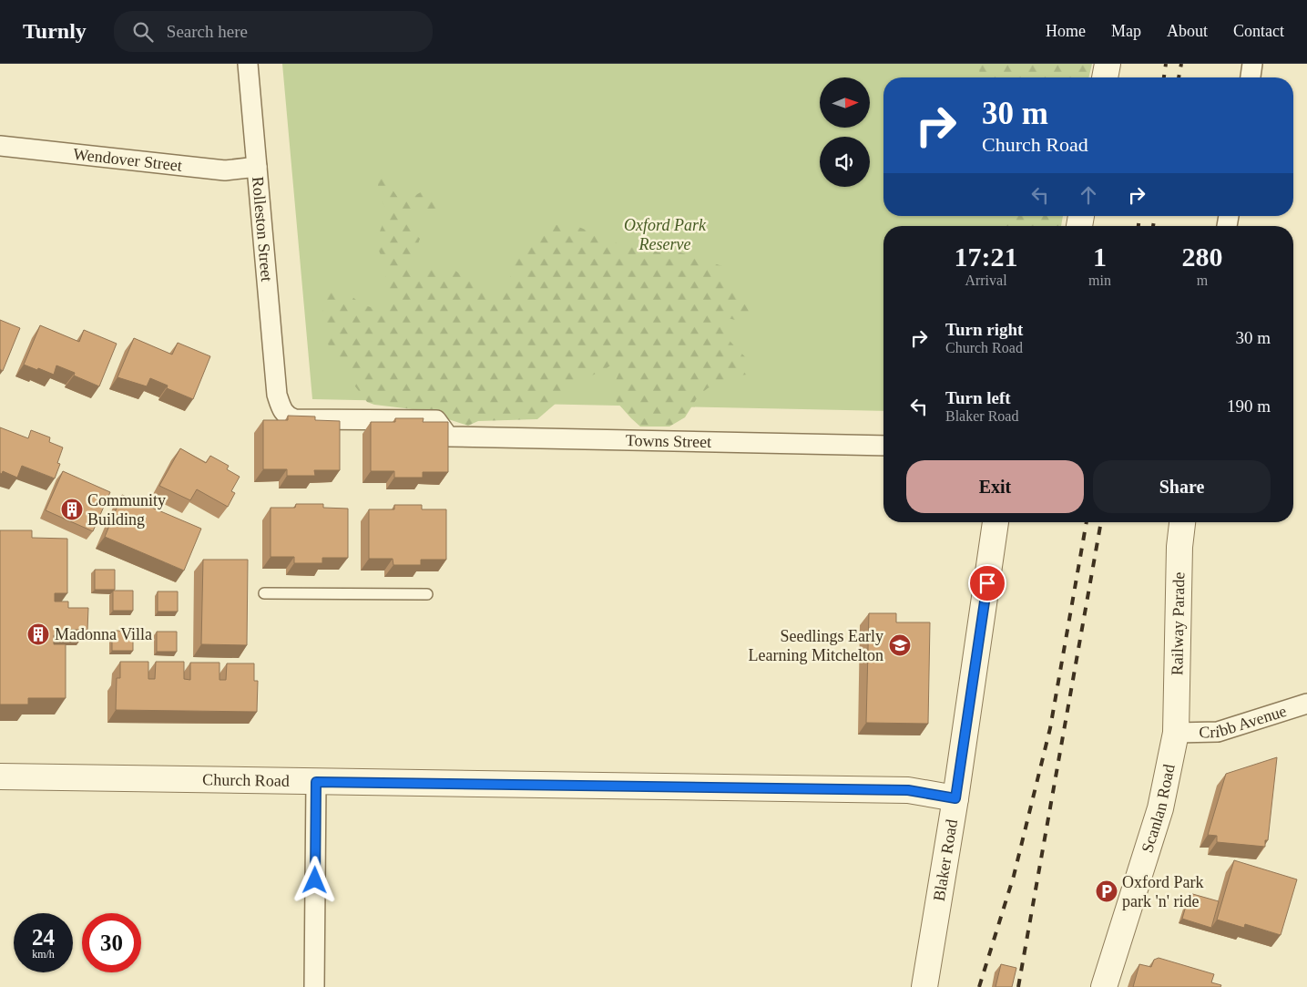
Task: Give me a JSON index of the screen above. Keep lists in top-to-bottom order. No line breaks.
{"streets":{"street":["Wendover Street","Rolleston Street","Towns Street","Railway Parade","Cribb Avenue","Church Road","Scanlan Road","Blaker Road"]},"crossings":[["Wendover Street","Rolleston Street"],["Rolleston Street","Towns Street"],["Railway Parade","Cribb Avenue"],["Railway Parade","Scanlan Road"],["Cribb Avenue","Scanlan Road"],["Church Road","Blaker Road"]],"parks":["Oxford Park Reserve"],"places":{"building":["Community Building","Madonna Villa"],"school or university":["Seedlings Early Learning Mitchelton"],"parking":["Oxford Park park 'n' ride"]},"north":"right","page":{"header":"Turnly","search":"Search here","nav":["Home","Map","About","Contact"],"turn":["30 m","Church Road"],"eta":["17:21","Arrival","1","min","280","m"],"list":[{"name":"Turn right","note":"Church Road","value":"30 m"},{"name":"Turn left","note":"Blaker Road","value":"190 m"}],"buttons":["Exit","Share"],"speed":"24 km/h","limit":"30"}}
